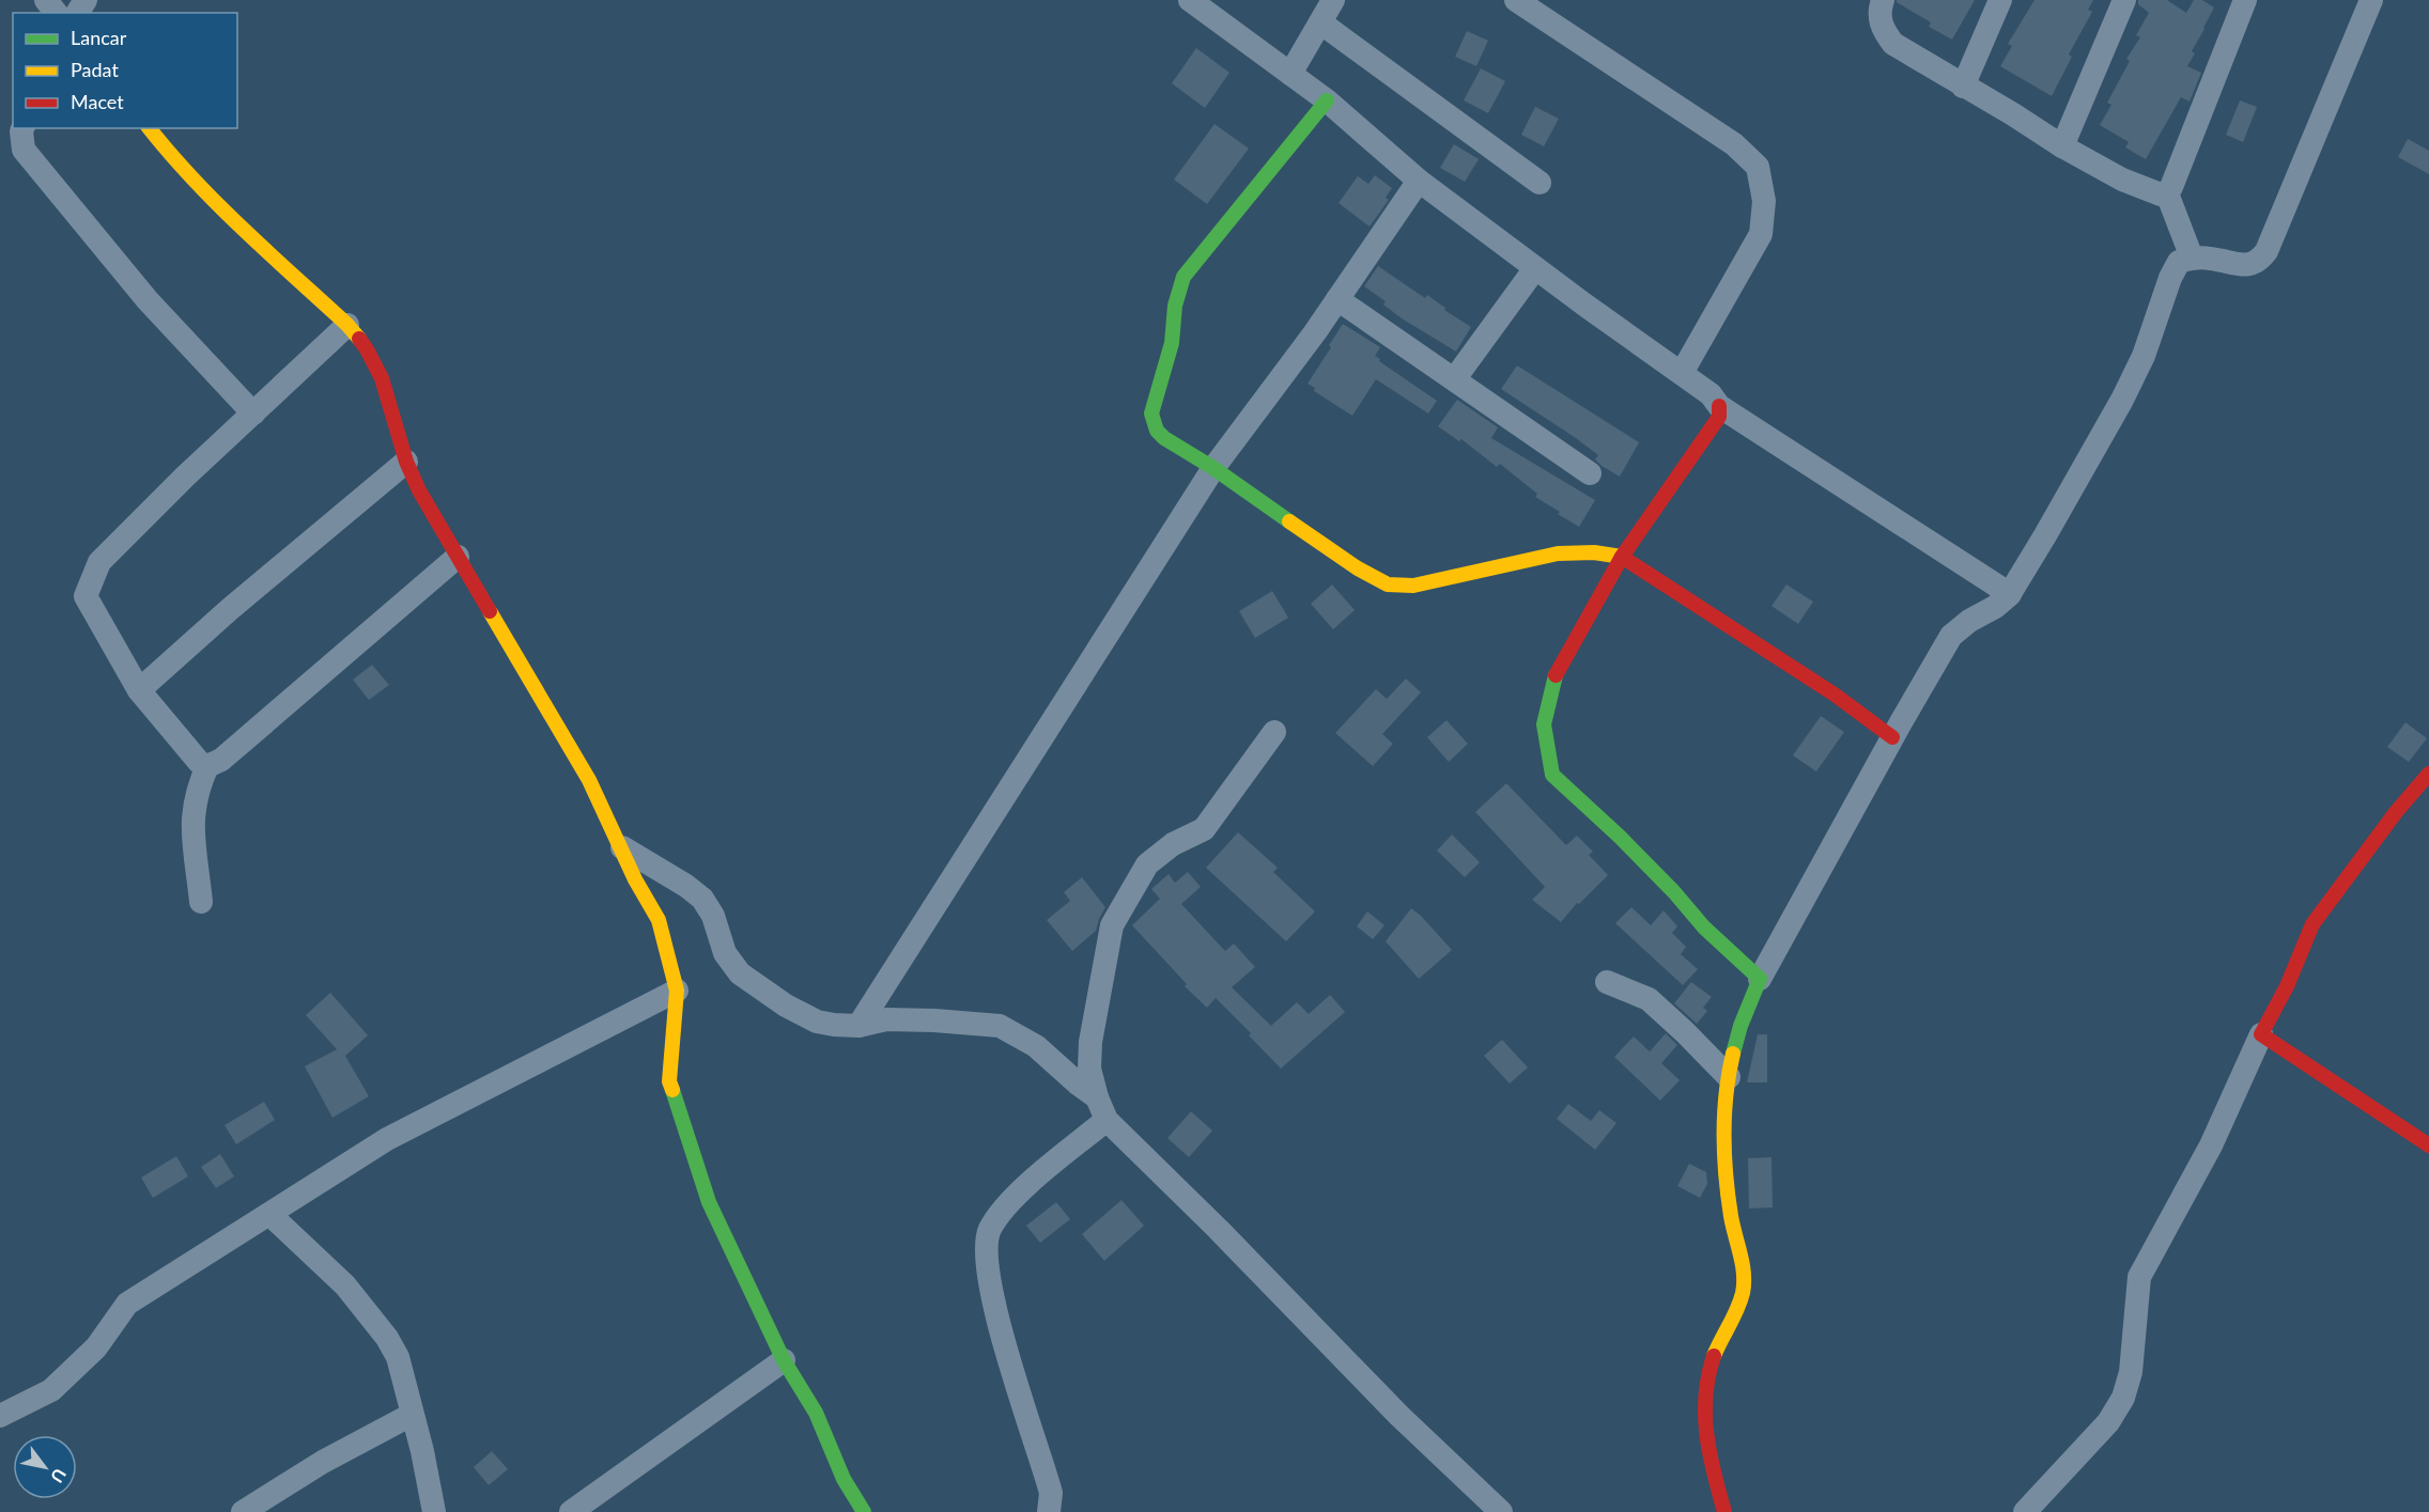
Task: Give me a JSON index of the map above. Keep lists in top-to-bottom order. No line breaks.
{"legend":["Lancar","Padat","Macet"],"north":"bottom right"}
